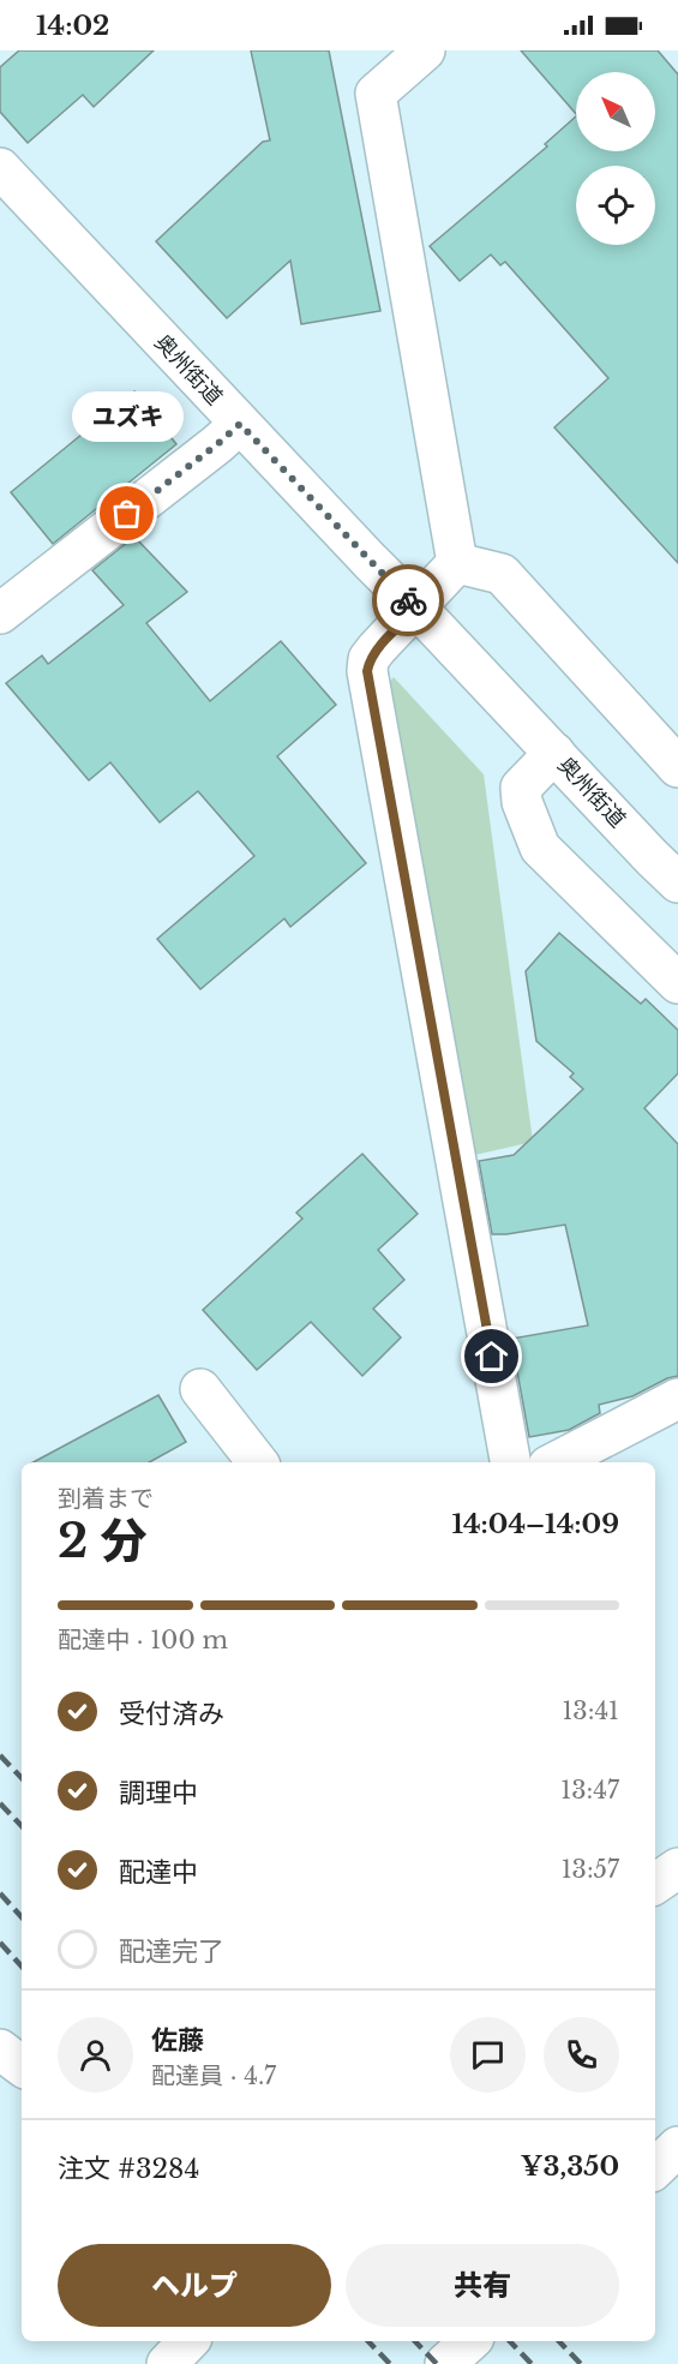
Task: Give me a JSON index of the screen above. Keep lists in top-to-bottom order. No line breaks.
{"streets":{"main road":["奥州街道"]},"places":["ユズキ"],"north":"top left","page":{"status":"14:02","bubble":"ユズキ","heading":["2 分","到着まで","14:04–14:09"],"panel":["佐藤","配達員 · 4.7","注文 #3284","¥3,350"],"bar":"配達中 · 100 m","list":[["受付済み","13:41"],["調理中","13:47"],["配達中","13:57"],"配達完了"],"buttons":["ヘルプ","共有"]}}
